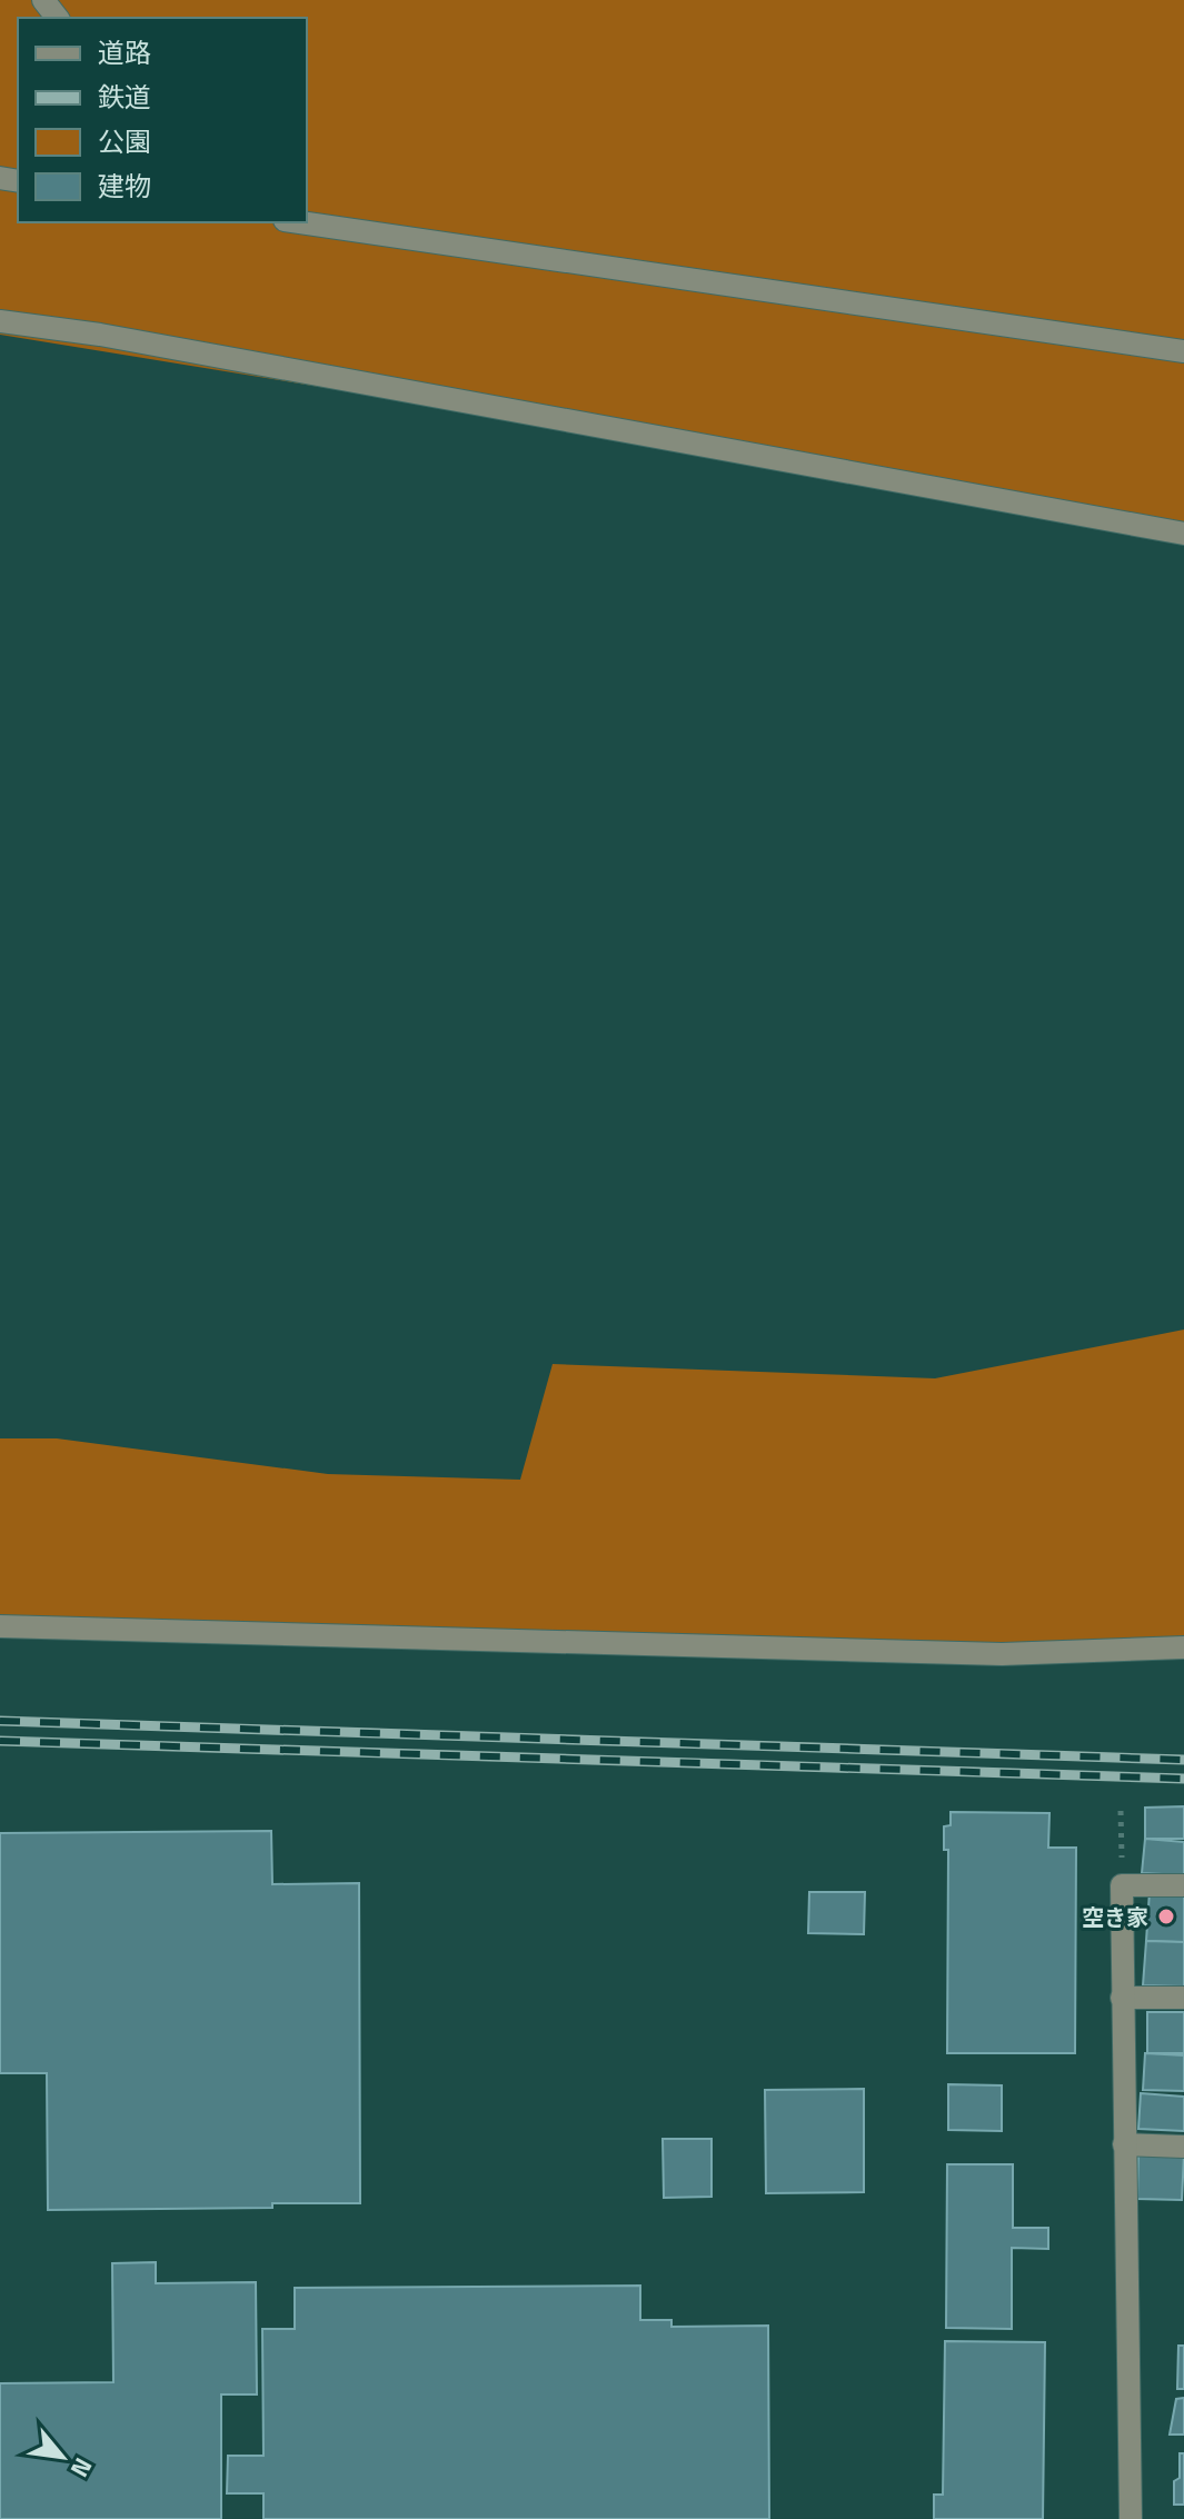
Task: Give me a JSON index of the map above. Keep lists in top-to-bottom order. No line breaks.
{"places":["空き家"],"legend":["道路","鉄道","公園","建物"],"north":"bottom right"}
